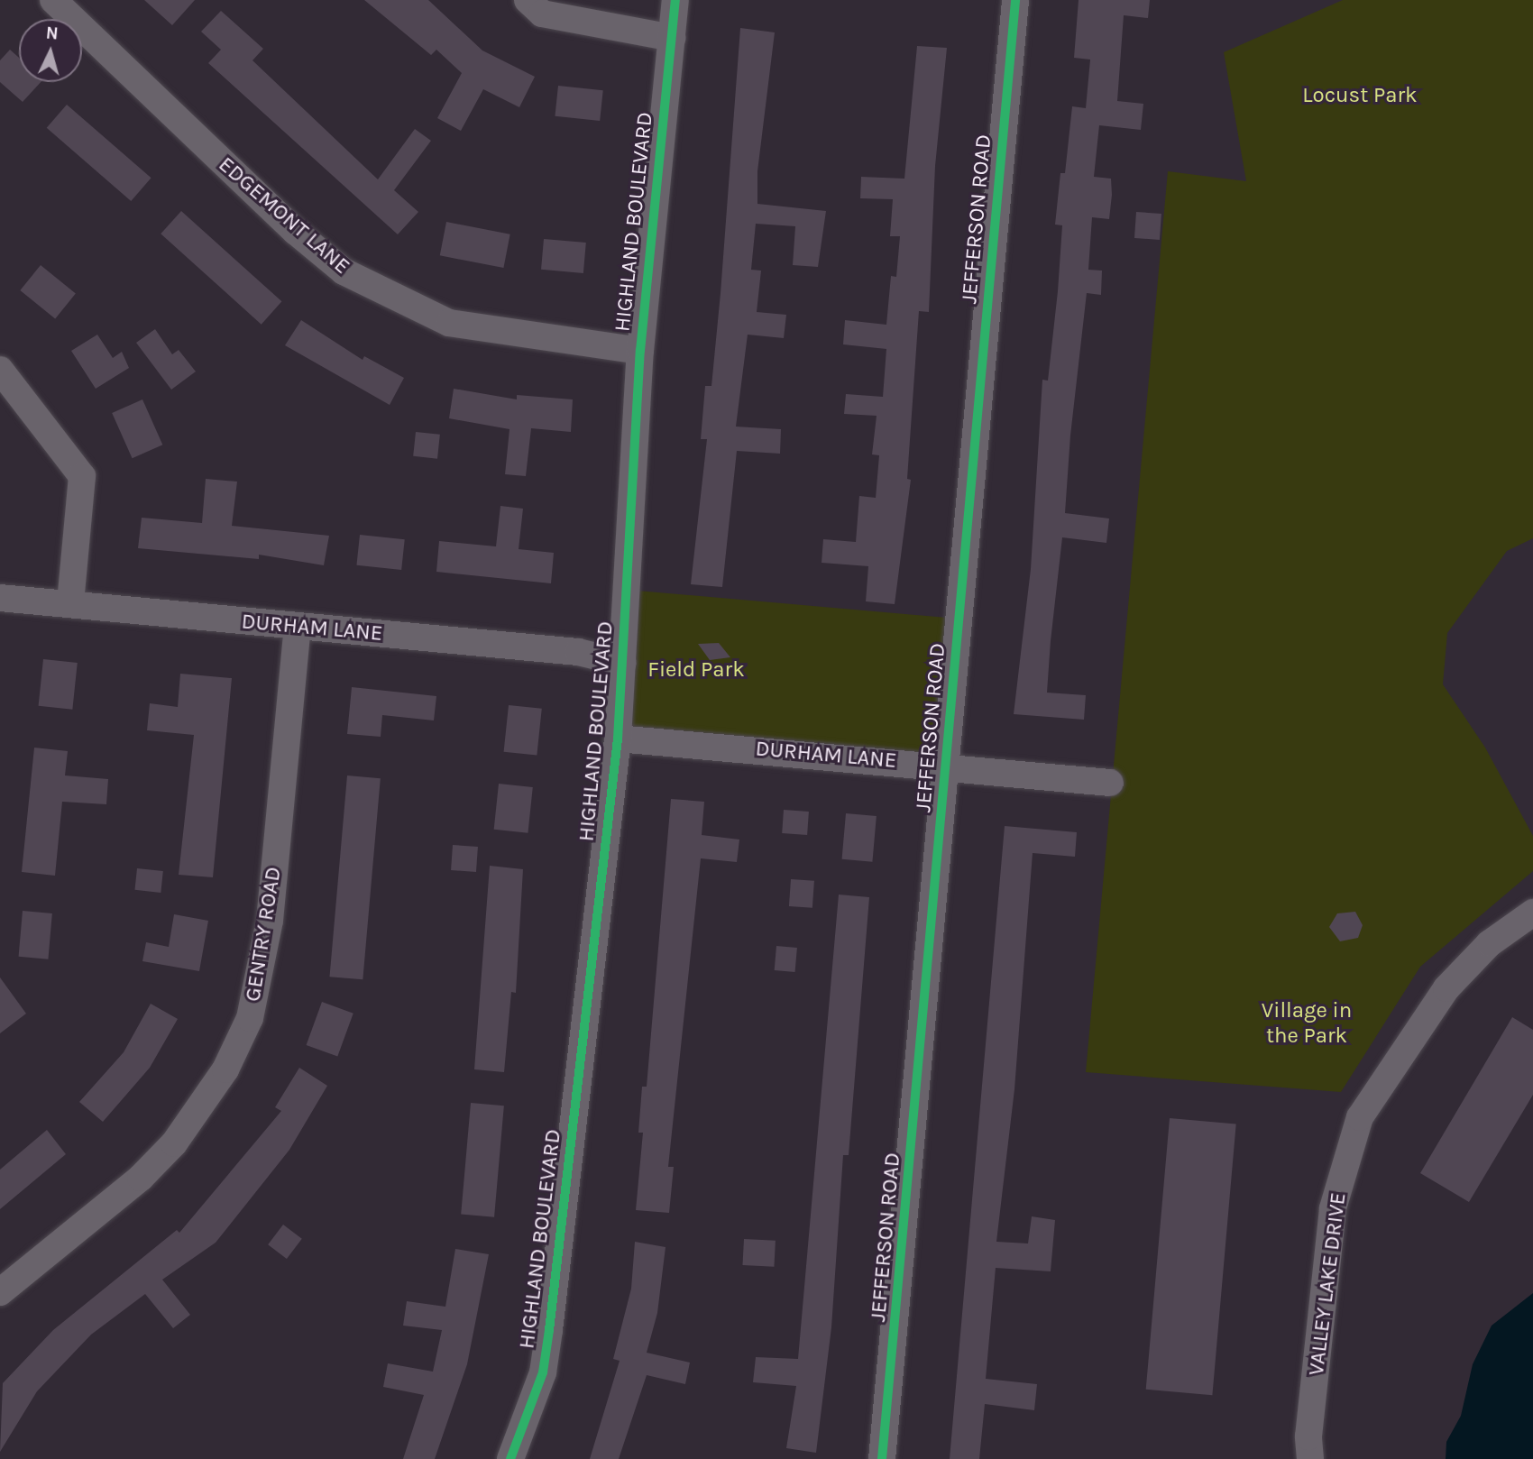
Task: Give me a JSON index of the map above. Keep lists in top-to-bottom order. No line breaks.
{"streets":{"street":["EDGEMONT LANE","JEFFERSON ROAD","HIGHLAND BOULEVARD","DURHAM LANE","GENTRY ROAD","VALLEY LAKE DRIVE"]},"crossings":[["EDGEMONT LANE","HIGHLAND BOULEVARD"],["JEFFERSON ROAD","DURHAM LANE"],["HIGHLAND BOULEVARD","DURHAM LANE"],["DURHAM LANE","GENTRY ROAD"]],"parks":["Locust Park","Field Park","Village in the Park"],"north":"top"}
